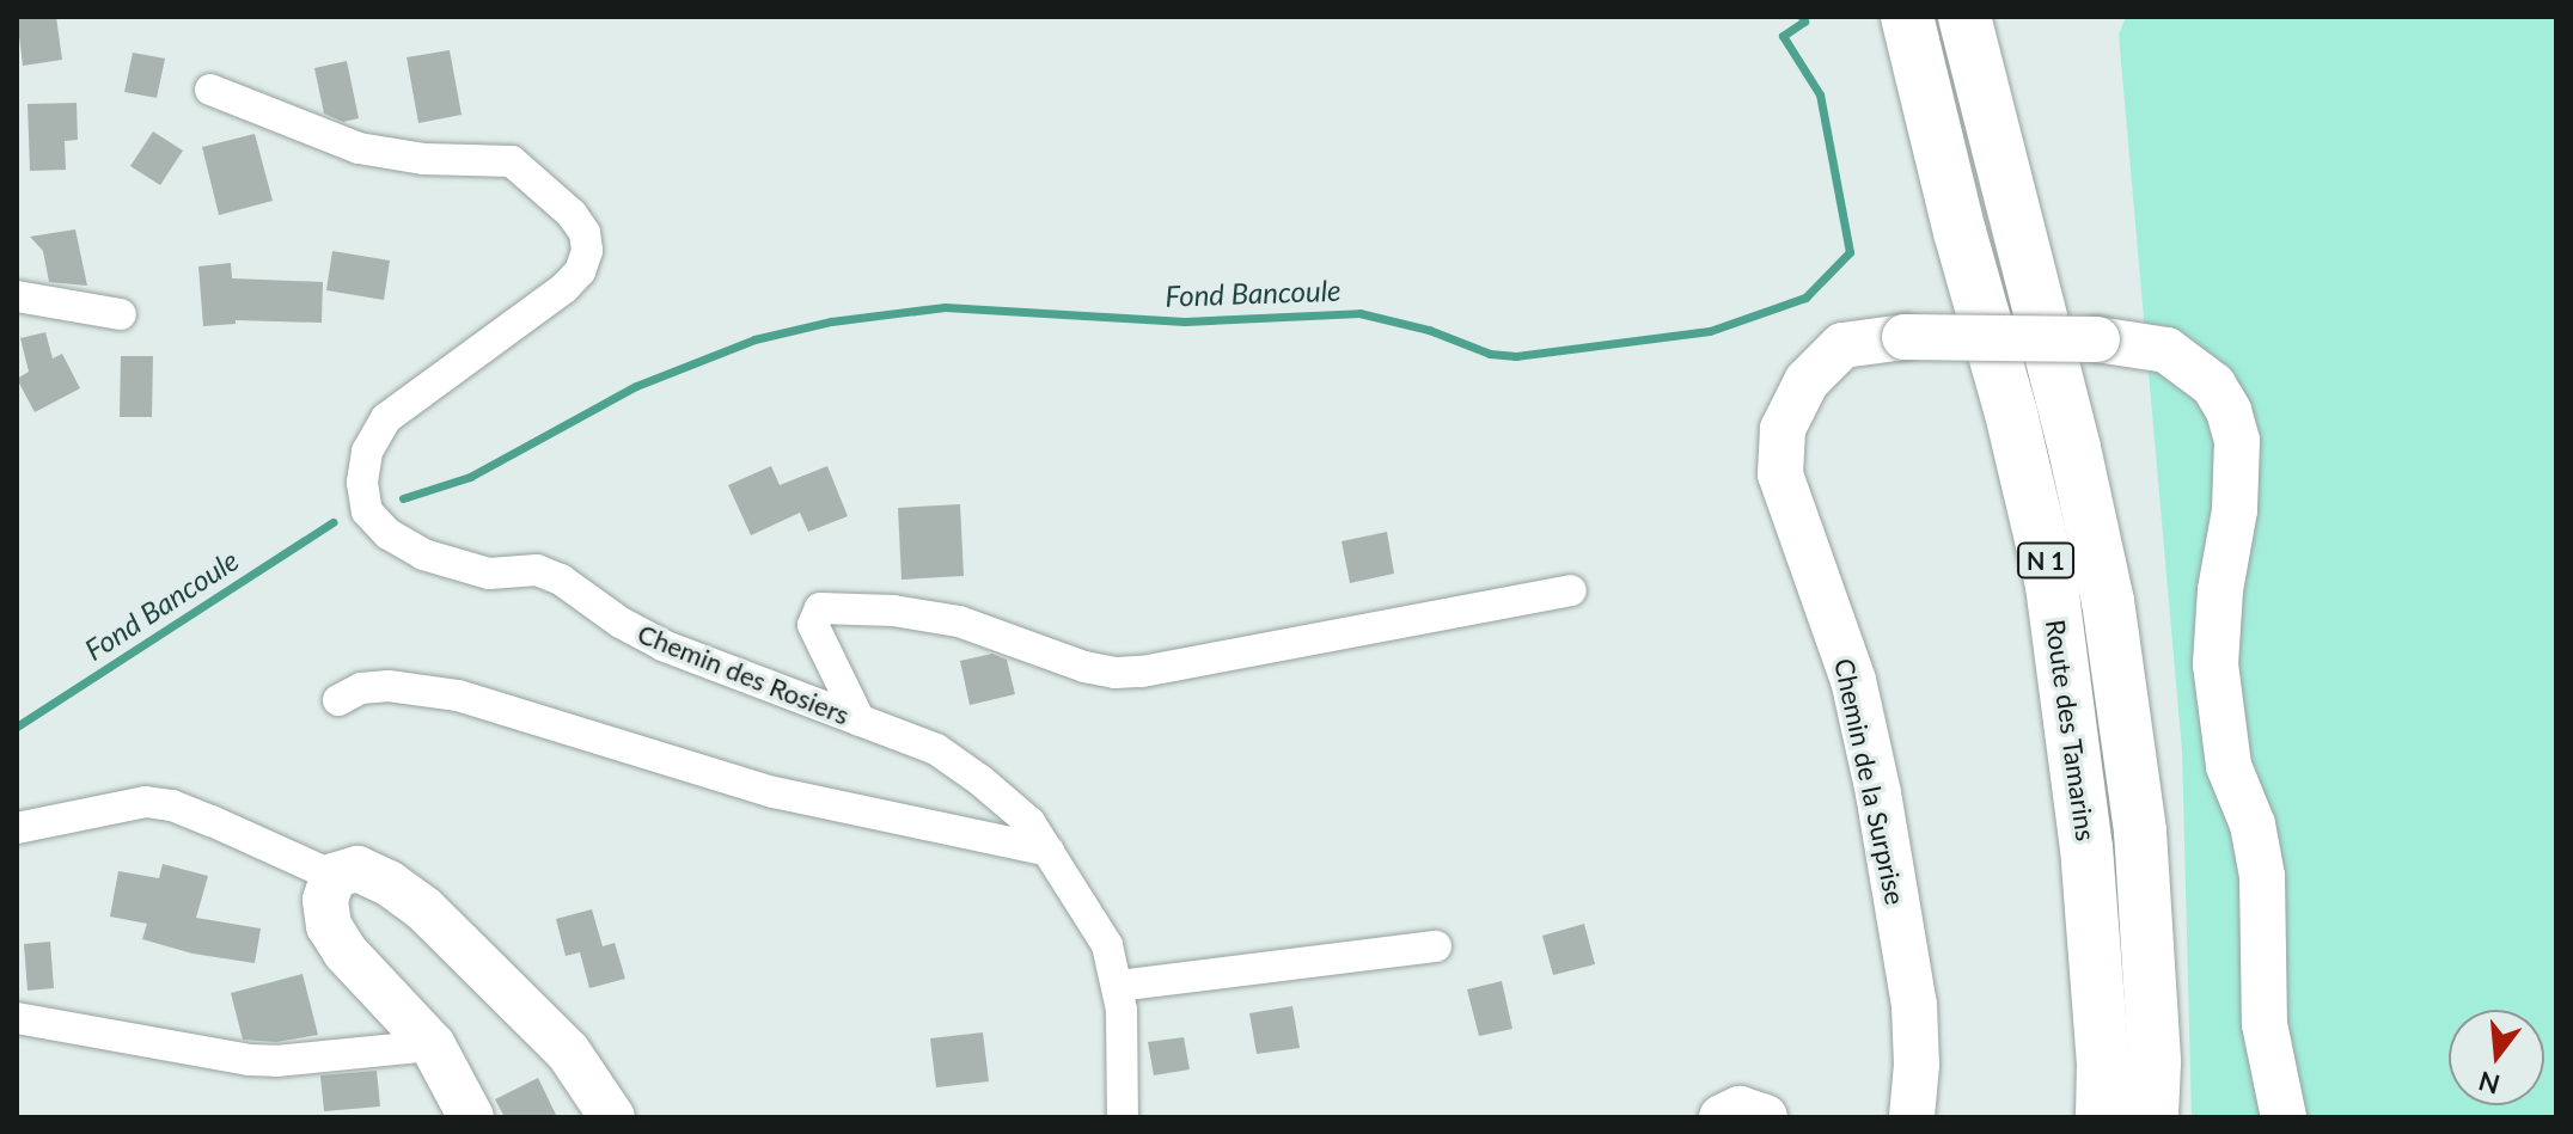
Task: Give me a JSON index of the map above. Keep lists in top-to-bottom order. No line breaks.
{"streets":{"highway":["N 1","Route des Tamarins"],"main road":["Chemin de la Surprise"],"street":["Chemin des Rosiers"]},"water":["Fond Bancoule"],"north":"bottom"}
